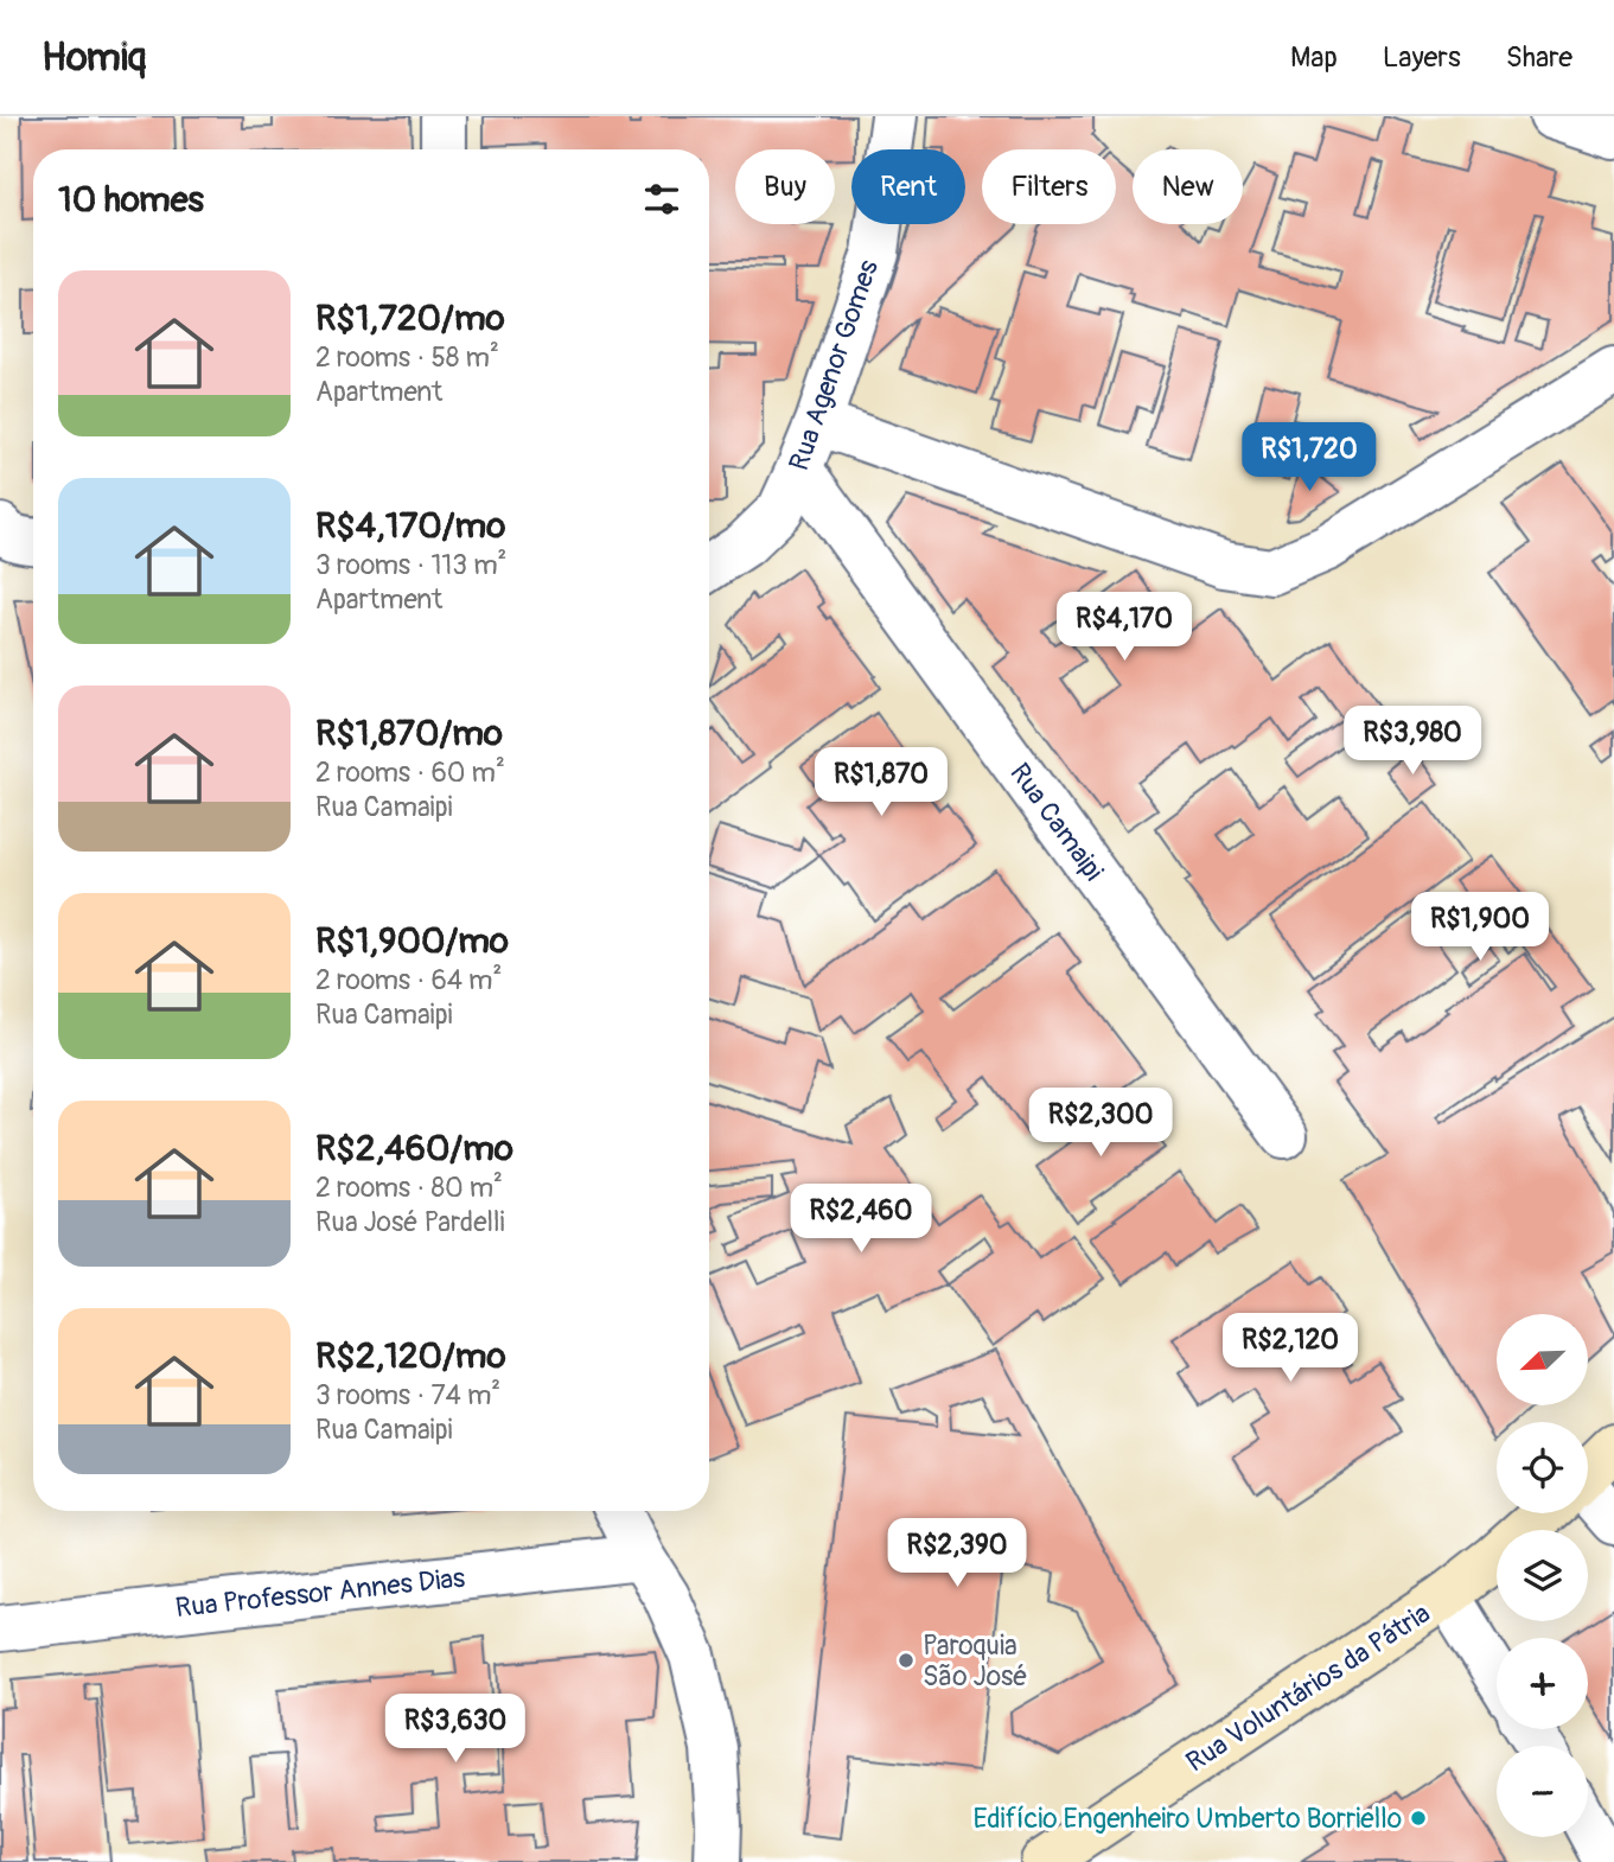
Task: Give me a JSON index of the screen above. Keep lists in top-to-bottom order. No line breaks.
{"streets":{"main road":["Rua Voluntários da Pátria"],"street":["Rua Agenor Gomes","Rua Camaipi","Rua Professor Annes Dias"]},"crossings":[["Rua Agenor Gomes","Rua Camaipi"]],"places":["Paroquia São José","Edifício Engenheiro Umberto Borriello"],"north":"bottom left","page":{"header":"Homiq","nav":["Map","Layers","Share"],"chip":["Buy","Rent","Filters","New"],"heading":"10 homes","list":[{"name":"R$1,720/mo","note":"2 rooms · 58 m² · Apartment"},{"name":"R$4,170/mo","note":"3 rooms · 113 m² · Apartment"},{"name":"R$1,870/mo","note":"2 rooms · 60 m² · Rua Camaipi"},{"name":"R$1,900/mo","note":"2 rooms · 64 m² · Rua Camaipi"},{"name":"R$2,460/mo","note":"2 rooms · 80 m² · Rua José Pardelli"},{"name":"R$2,120/mo","note":"3 rooms · 74 m² · Rua Camaipi"}],"price":["R$1,720","R$4,170","R$3,980","R$1,870","R$1,900","R$2,300","R$2,460","R$2,120","R$2,390","R$3,630"],"map_buttons":["+","−"]}}
